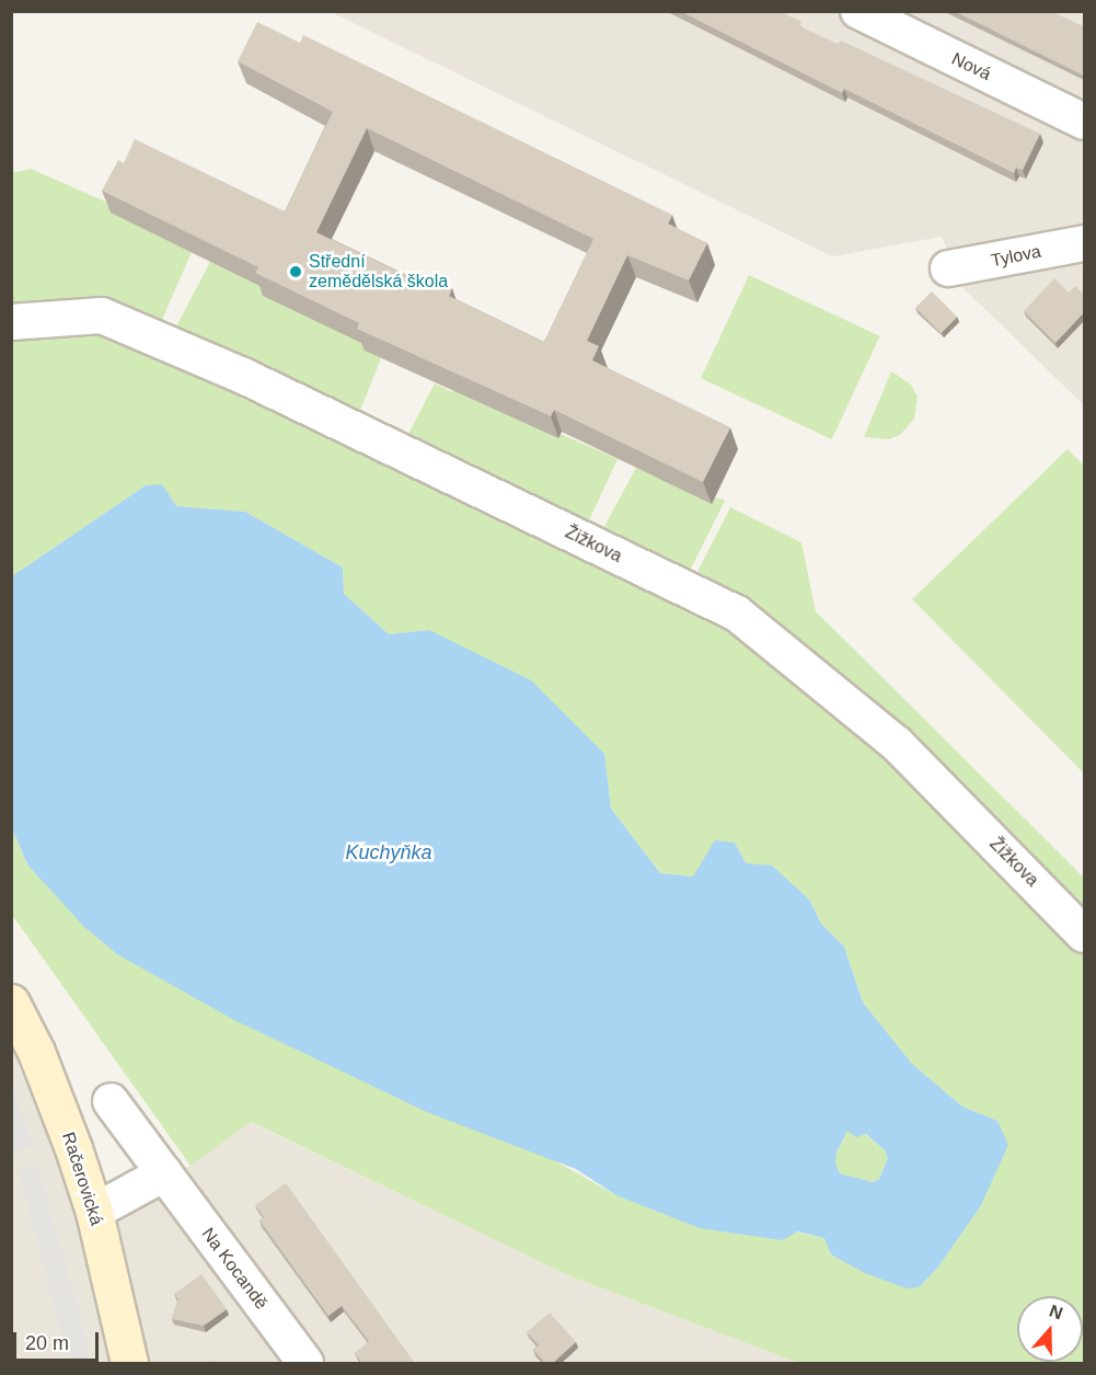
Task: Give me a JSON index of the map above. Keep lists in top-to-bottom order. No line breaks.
{"streets":{"main road":["Račerovická"],"street":["Nová","Tylova","Žižkova","Na Kocandě"]},"water":["Kuchyňka"],"places":["Střední zemědělská škola"],"scale_bar":"20 m","north":"top"}
